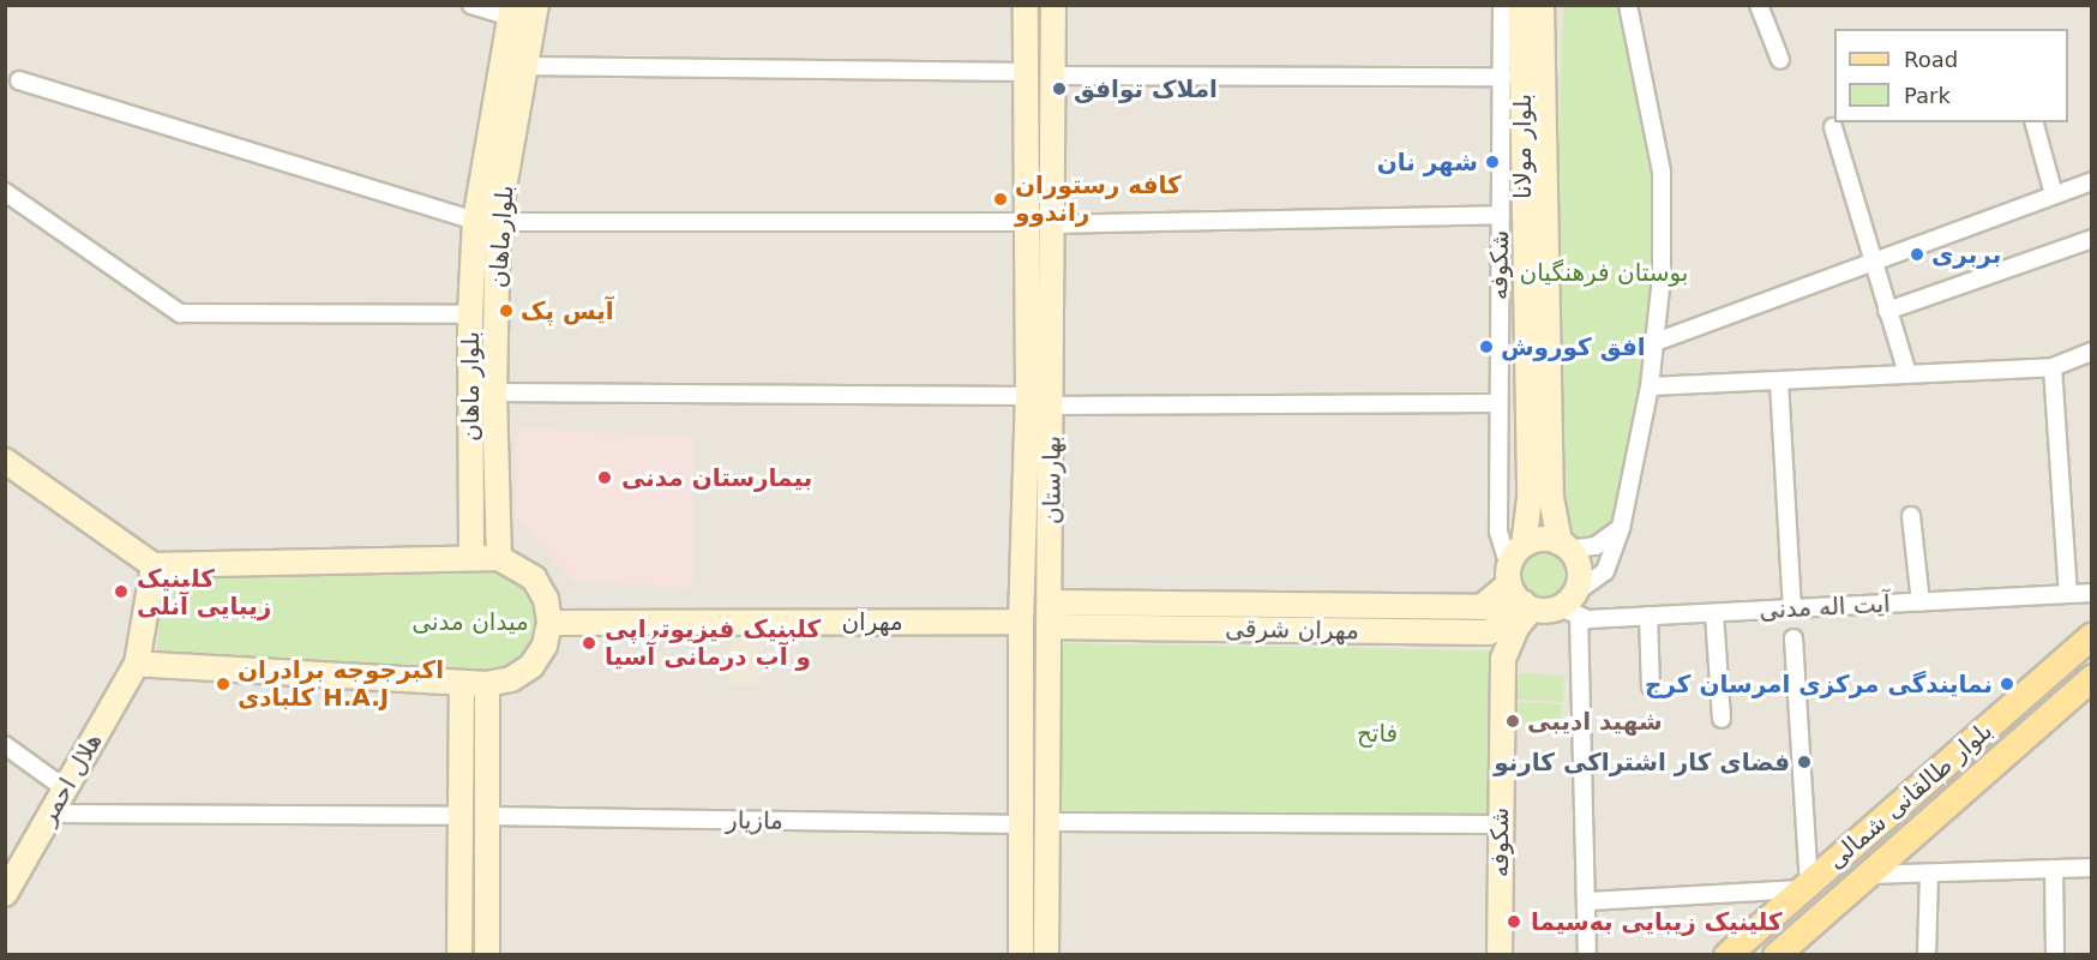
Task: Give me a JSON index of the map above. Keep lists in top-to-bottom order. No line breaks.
{"streets":{"main road":["بلوار مولانا","بلوارماهان","شکوفه","بلوار ماهان","بهارستان","مهران","مهران شرقی","هلال احمر","بلوار طالقانی شمالی"],"street":["آیت اله مدنی","مازیار"]},"crossings":[["بلوار مولانا","شکوفه"],["بلوار مولانا","آیت اله مدنی"],["بلوار مولانا","مهران شرقی"],["بلوارماهان","بلوار ماهان"],["شکوفه","آیت اله مدنی"],["شکوفه","مهران شرقی"],["بهارستان","مهران"],["بهارستان","مهران شرقی"],["بهارستان","مازیار"],["آیت اله مدنی","مهران شرقی"]],"parks":["بوستان فرهنگیان","میدان مدنی","فاتح"],"places":["املاک توافق","شهر نان","کافه رستوران راندوو","بربری","آیس پک","افق کوروش","بیمارستان مدنی","کلینیک زیبایی آنلی","کلینیک فیزیوتراپی و آب درمانی آسیا","اکبرجوجه برادران کلبادی H.A.J","نمایندگی مرکزی امرسان کرج","شهید ادیبی","فضای کار اشتراکی کارنو","کلینیک زیبایی به‌سیما"],"legend":["Road","Park"]}
